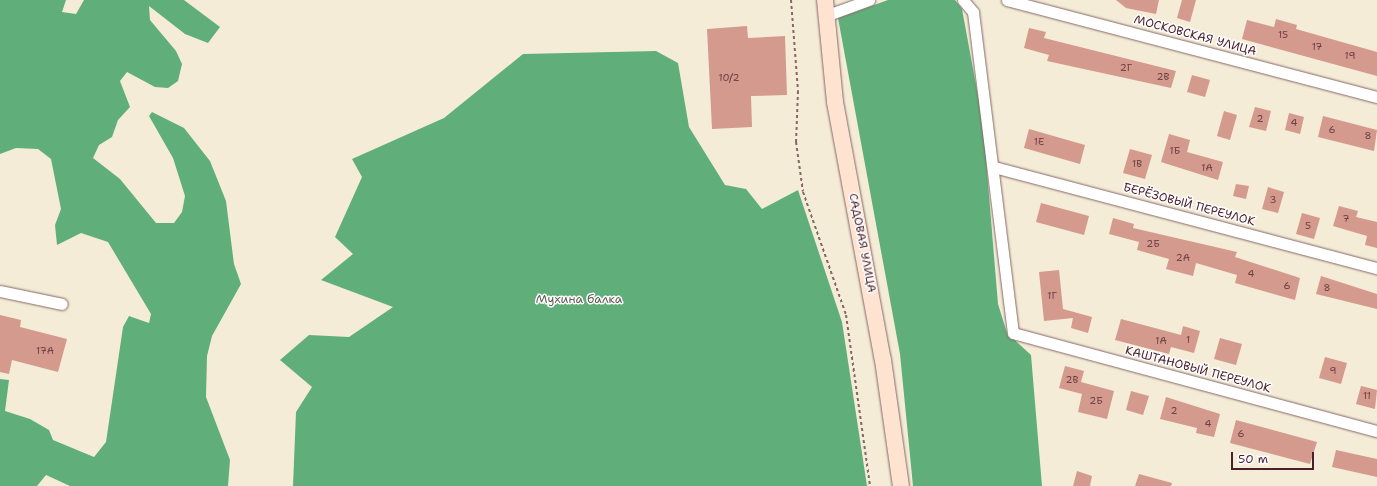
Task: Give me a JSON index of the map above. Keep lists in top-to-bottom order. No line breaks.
{"streets":{"main road":["САДОВАЯ УЛИЦА"],"street":["МОСКОВСКАЯ УЛИЦА","БЕРЁЗОВЫЙ ПЕРЕУЛОК","КАШТАНОВЫЙ ПЕРЕУЛОК"]},"crossings":[["БЕРЁЗОВЫЙ ПЕРЕУЛОК","КАШТАНОВЫЙ ПЕРЕУЛОК"]],"parks":["Мухина балка"],"house_numbers":["15","17","19","2Г","2В","10/2","2","4","6","8","1Е","1Б","1В","1А","3","7","5","2Б","2А","4","6","8","1Г","1","1А","17А","9","2В","11","2Б","2","4","6"],"scale_bar":"50 m"}
